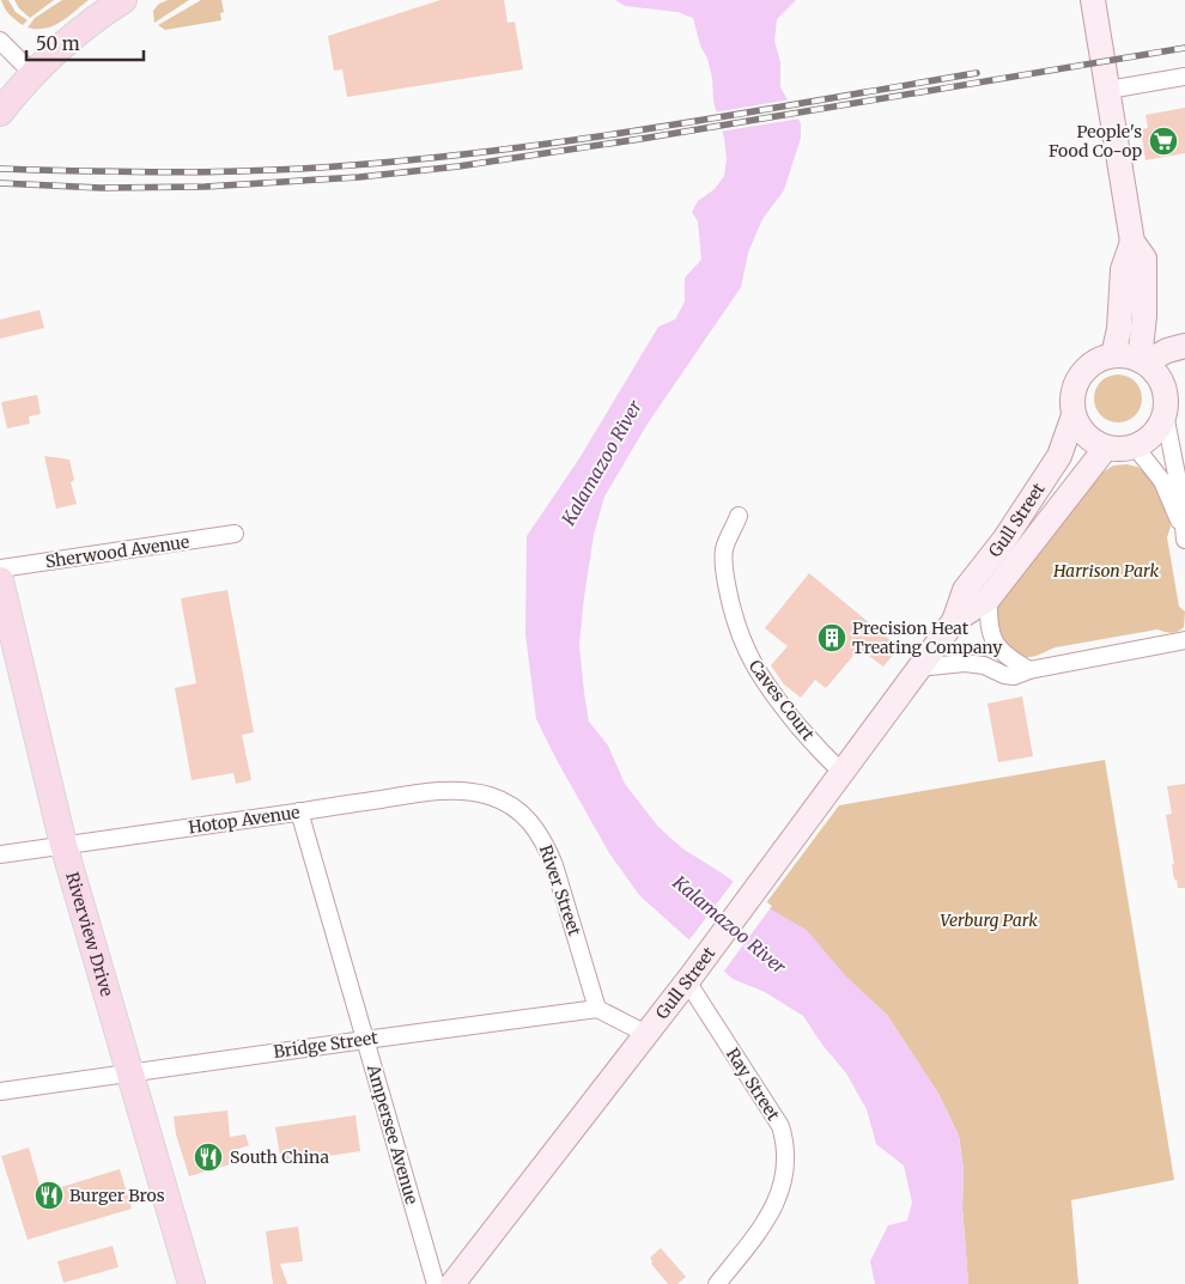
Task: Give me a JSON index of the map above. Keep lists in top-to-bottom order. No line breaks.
{"streets":{"main road":["Riverview Drive"],"street":["Gull Street","Sherwood Avenue","Caves Court","Hotop Avenue","River Street","Bridge Street","Ray Street","Ampersee Avenue"]},"crossings":[["Gull Street","Caves Court"],["Gull Street","Ray Street"],["Hotop Avenue","River Street"],["Hotop Avenue","Riverview Drive"],["Hotop Avenue","Ampersee Avenue"],["River Street","Bridge Street"],["Riverview Drive","Bridge Street"],["Bridge Street","Ampersee Avenue"]],"water":["Kalamazoo River"],"parks":["Harrison Park","Verburg Park"],"places":{"supermarket":["People's Food Co-op"],"building":["Precision Heat Treating Company"],"restaurant":["South China","Burger Bros"]},"scale_bar":"50 m"}
